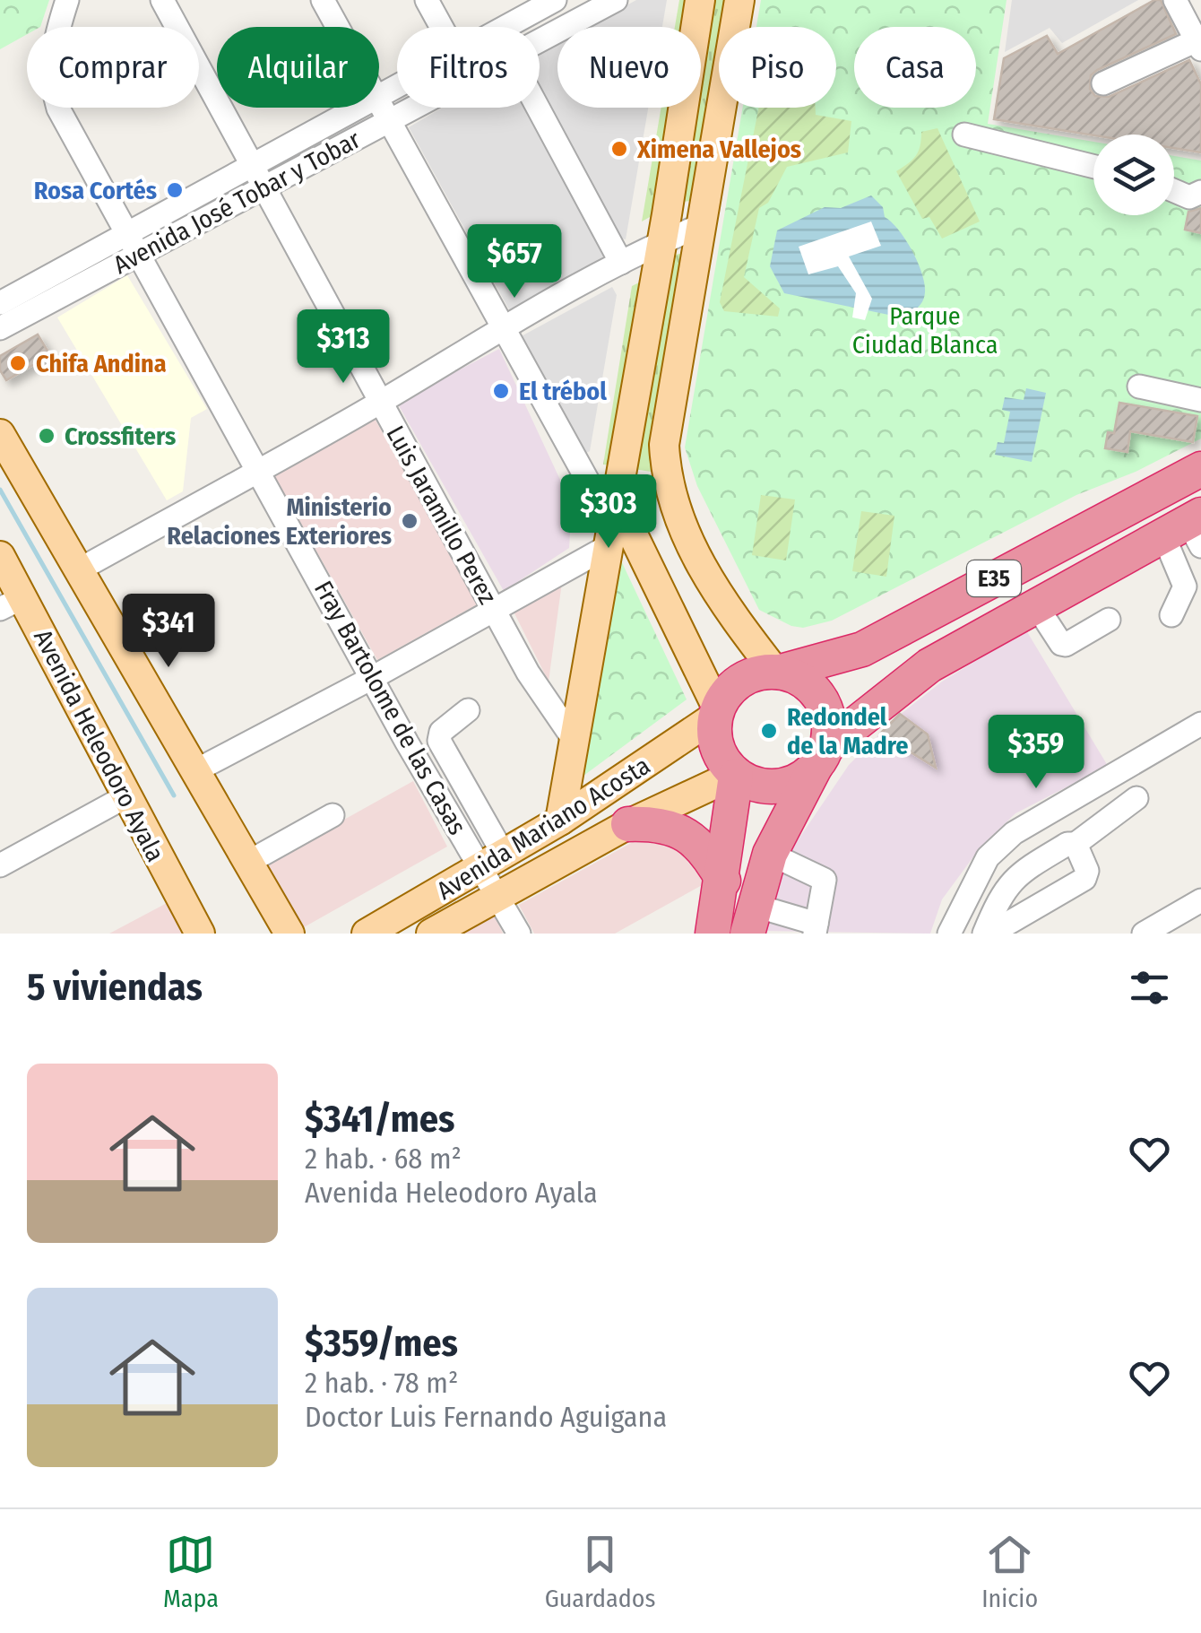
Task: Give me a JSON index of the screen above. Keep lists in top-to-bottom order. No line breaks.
{"streets":{"highway":["E35"],"main road":["Avenida Heleodoro Ayala","Avenida Mariano Acosta"],"street":["Avenida José Tobar y Tobar","Luis Jaramillo Perez","Fray Bartolome de las Casas"]},"crossings":[["Avenida José Tobar y Tobar","Luis Jaramillo Perez"],["Avenida José Tobar y Tobar","Fray Bartolome de las Casas"],["E35","Avenida Mariano Acosta"],["Fray Bartolome de las Casas","Avenida Mariano Acosta"]],"parks":["Parque Ciudad Blanca"],"places":["Ximena Vallejos","Rosa Cortés","Chifa Andina","El trébol","Crossfiters","Ministerio Relaciones Exteriores","Redondel de la Madre"],"page":{"chip":["Comprar","Alquilar","Filtros","Nuevo","Piso","Casa"],"price":["$657","$313","$303","$341","$359"],"heading":"5 viviendas","list":[{"name":"$341/mes","note":"2 hab. · 68 m² · Avenida Heleodoro Ayala"},{"name":"$359/mes","note":"2 hab. · 78 m² · Doctor Luis Fernando Aguigana"}],"tabs":["Mapa","Guardados","Inicio"]}}
